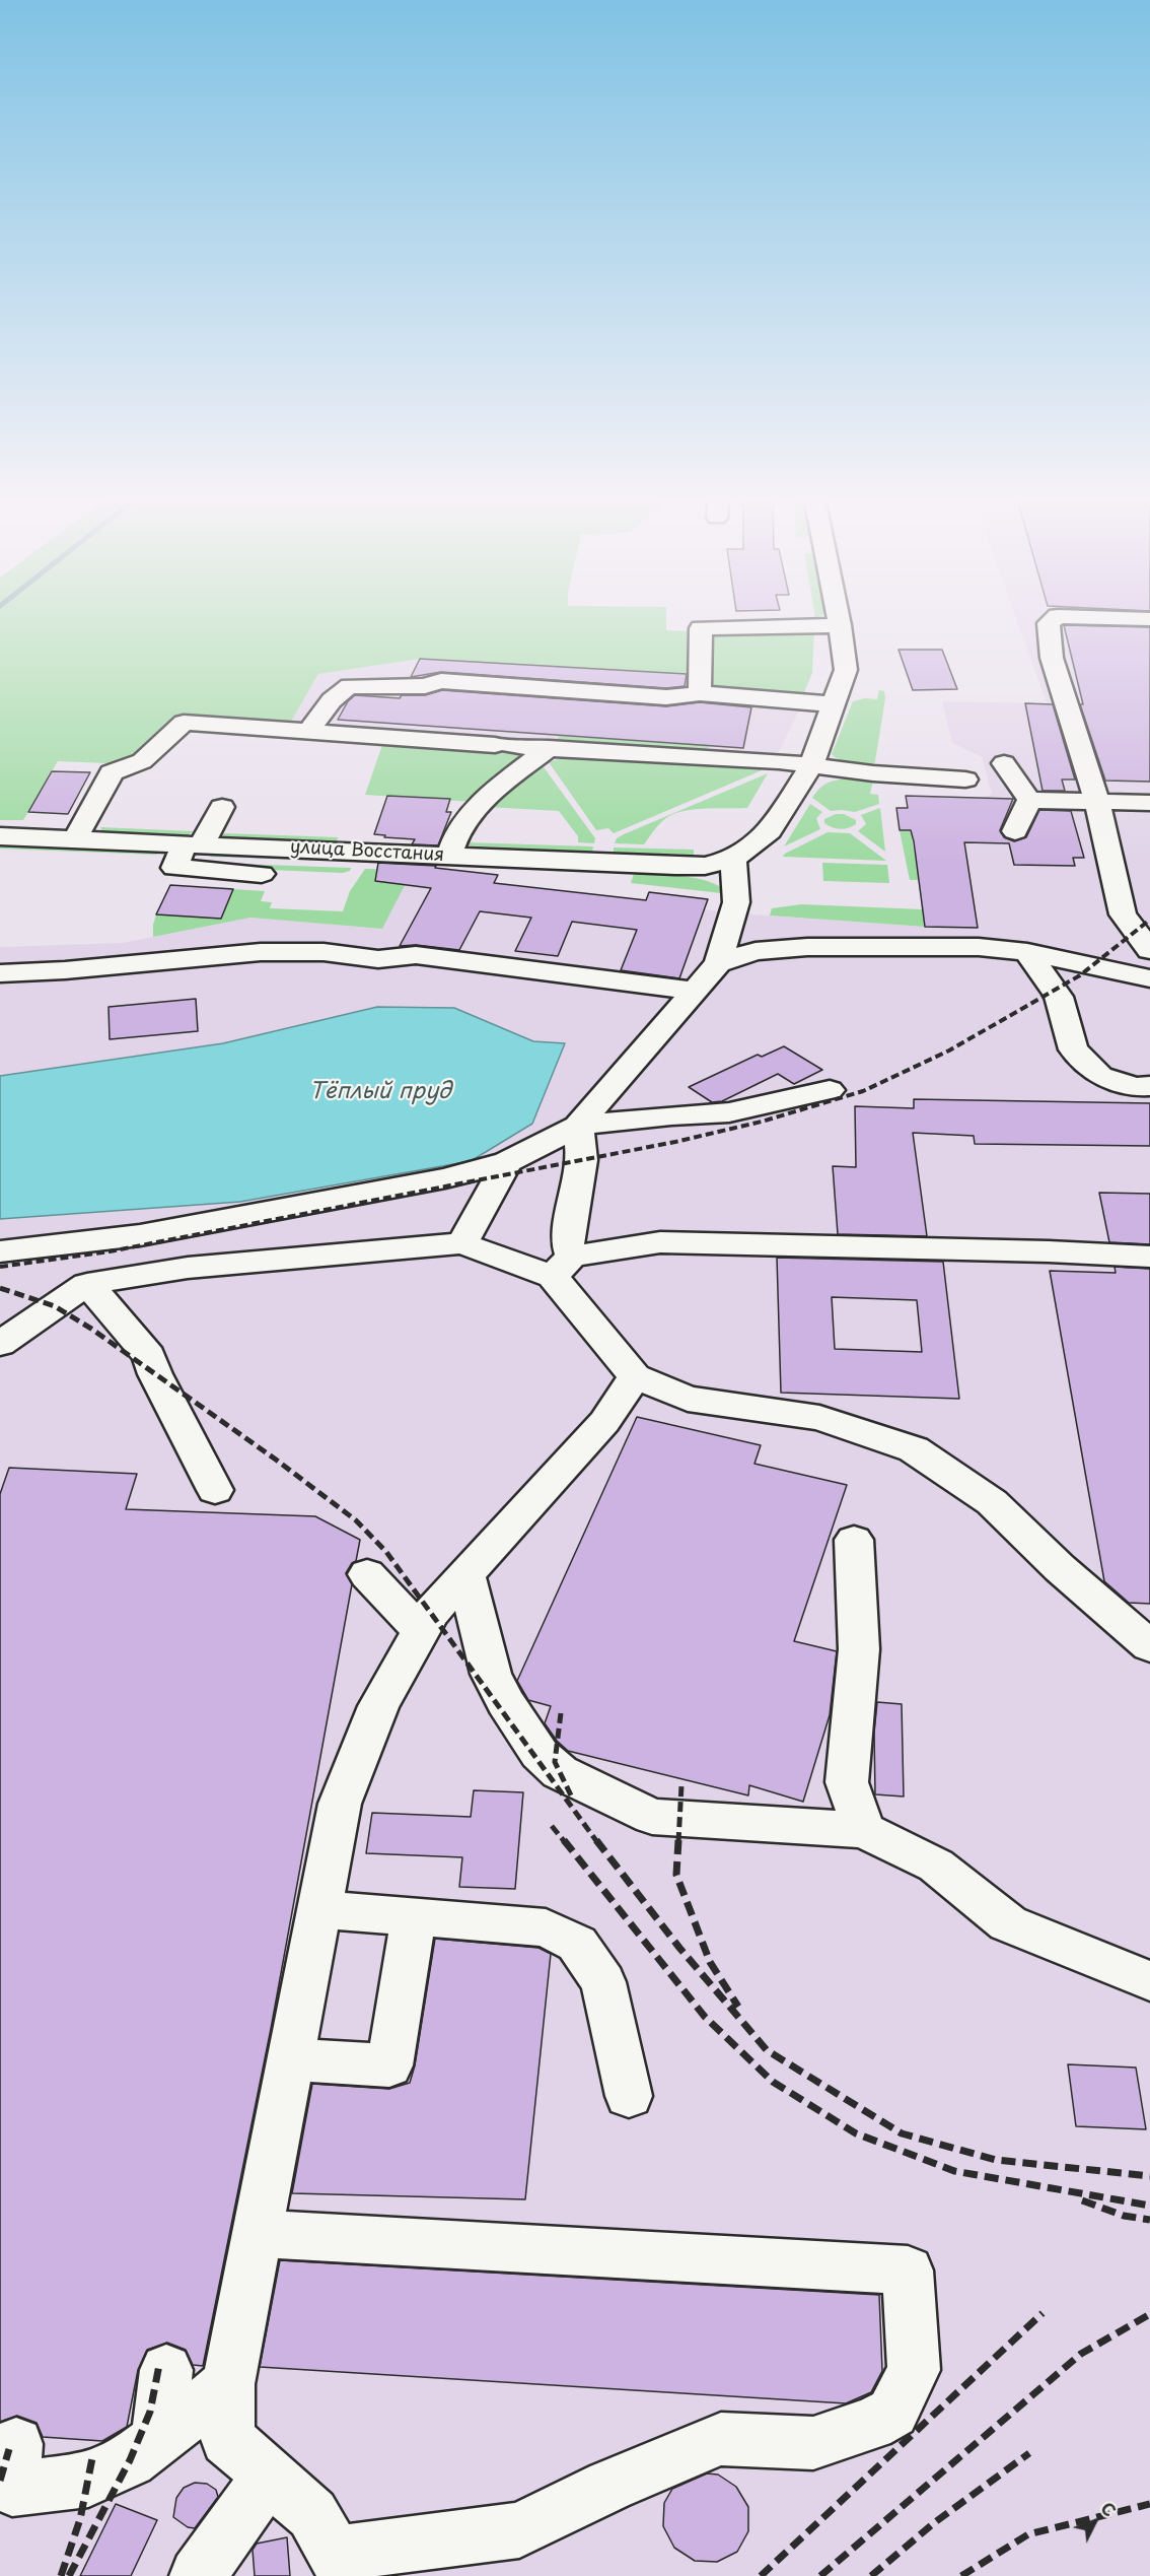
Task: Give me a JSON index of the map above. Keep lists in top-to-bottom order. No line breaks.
{"streets":{"street":["улица Восстания"]},"water":["Тёплый пруд"],"north":"top right"}
